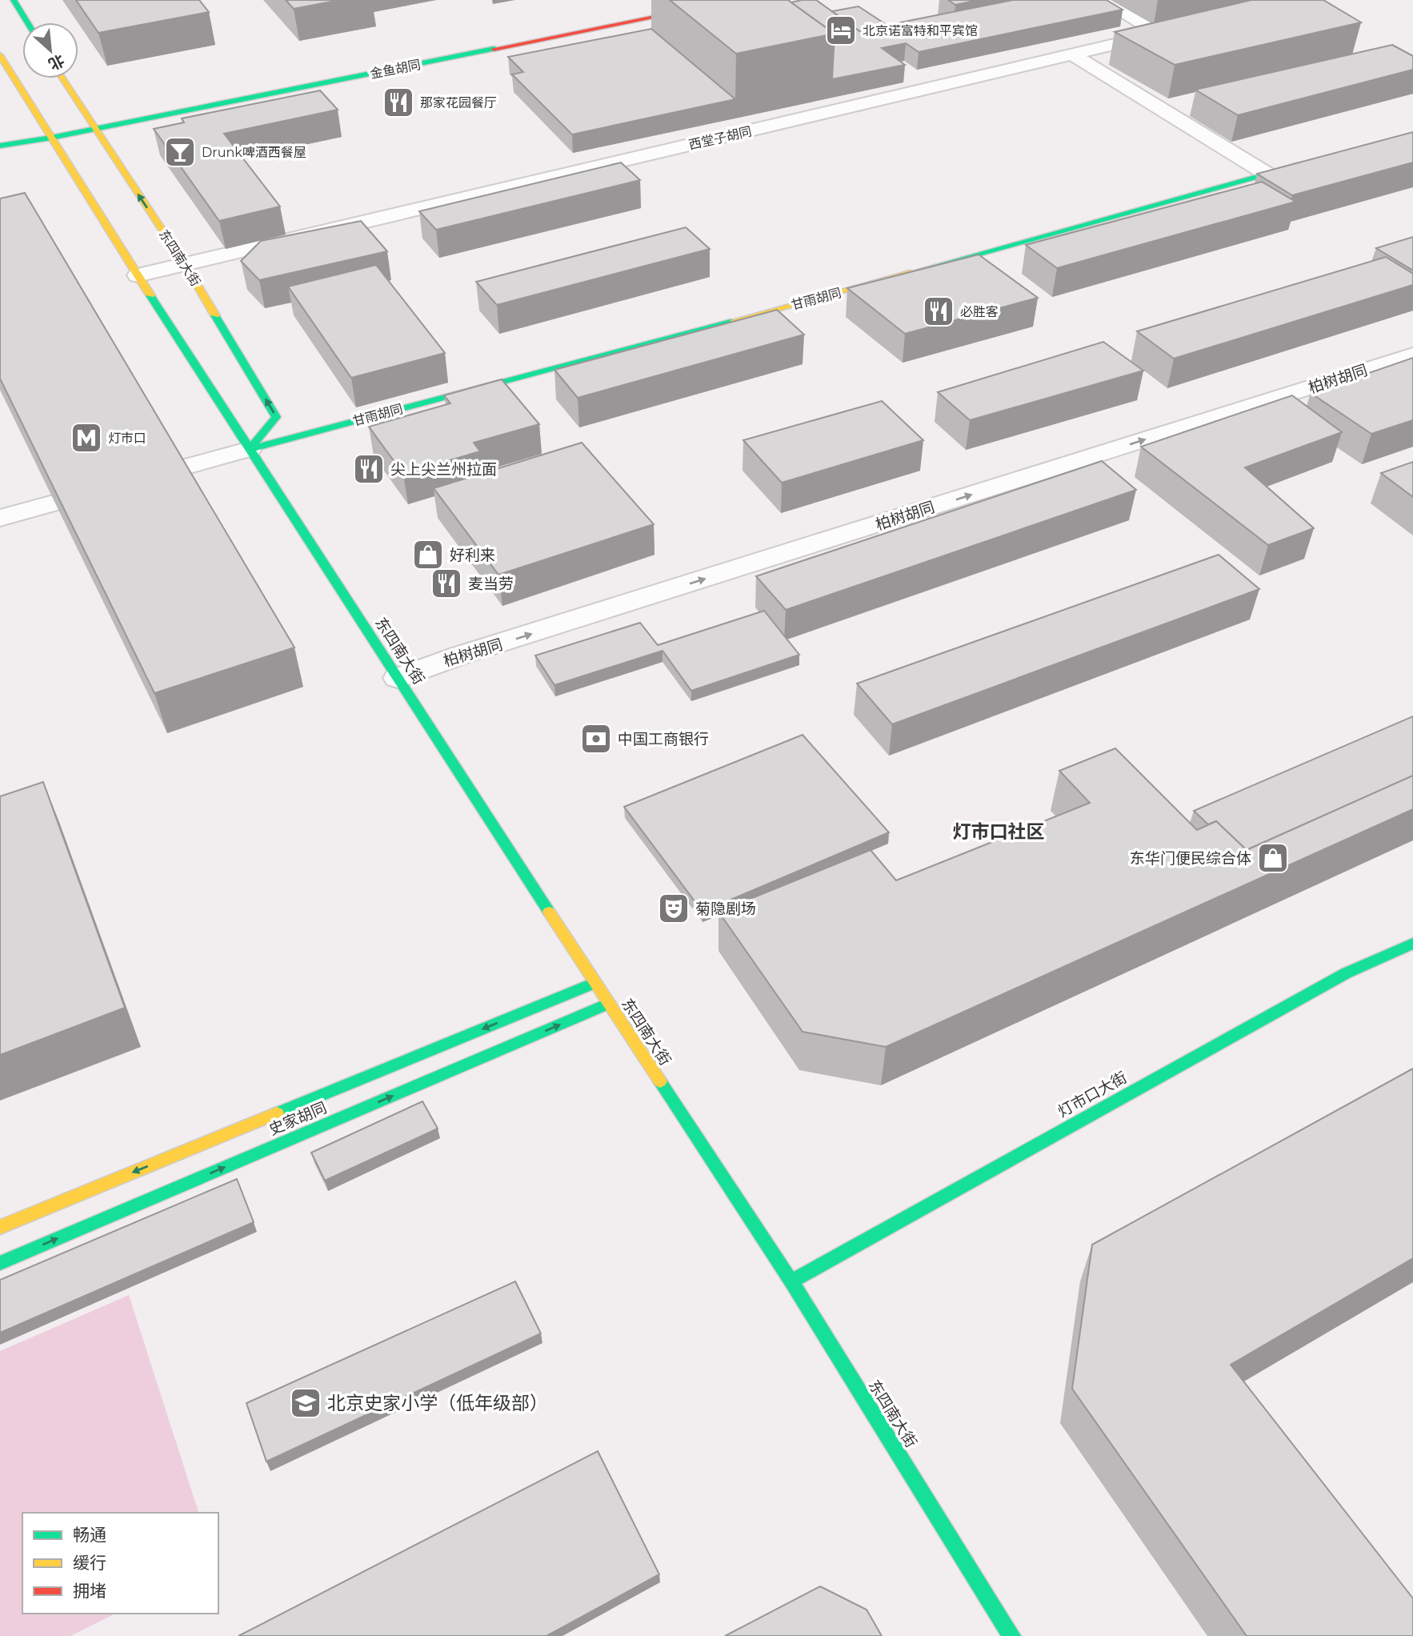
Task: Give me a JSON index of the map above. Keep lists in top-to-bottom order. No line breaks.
{"streets":{"main road":["金鱼胡同","东四南大街","甘雨胡同","灯市口大街","史家胡同"],"street":["西堂子胡同","柏树胡同"]},"crossings":[["金鱼胡同","东四南大街"],["西堂子胡同","东四南大街"],["东四南大街","甘雨胡同"],["东四南大街","柏树胡同"],["东四南大街","灯市口大街"],["东四南大街","史家胡同"]],"one_way":["柏树胡同"],"districts":["灯市口社区"],"places":{"hotel":["北京诺富特和平宾馆"],"restaurant":["那家花园餐厅","必胜客","尖上尖兰州拉面","麦当劳"],"bar":["Drunk啤酒西餐屋"],"metro station":["灯市口"],"shop":["好利来","东华门便民综合体"],"bank":["中国工商银行"],"theatre":["菊隐剧场"],"school or university":["北京史家小学（低年级部）"]},"legend":["畅通","缓行","拥堵"],"north":"bottom right"}
